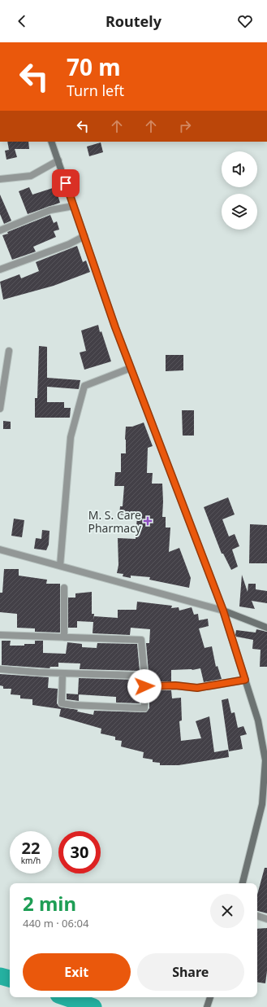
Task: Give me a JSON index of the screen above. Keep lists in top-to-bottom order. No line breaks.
{"places":{"health":["M. S. Care Pharmacy"]},"page":{"header":"Routely","turn":["70 m","Turn left"],"speed":"22 km/h","limit":"30","heading":["2 min","440 m · 06:04"],"buttons":["Exit","Share"]}}
